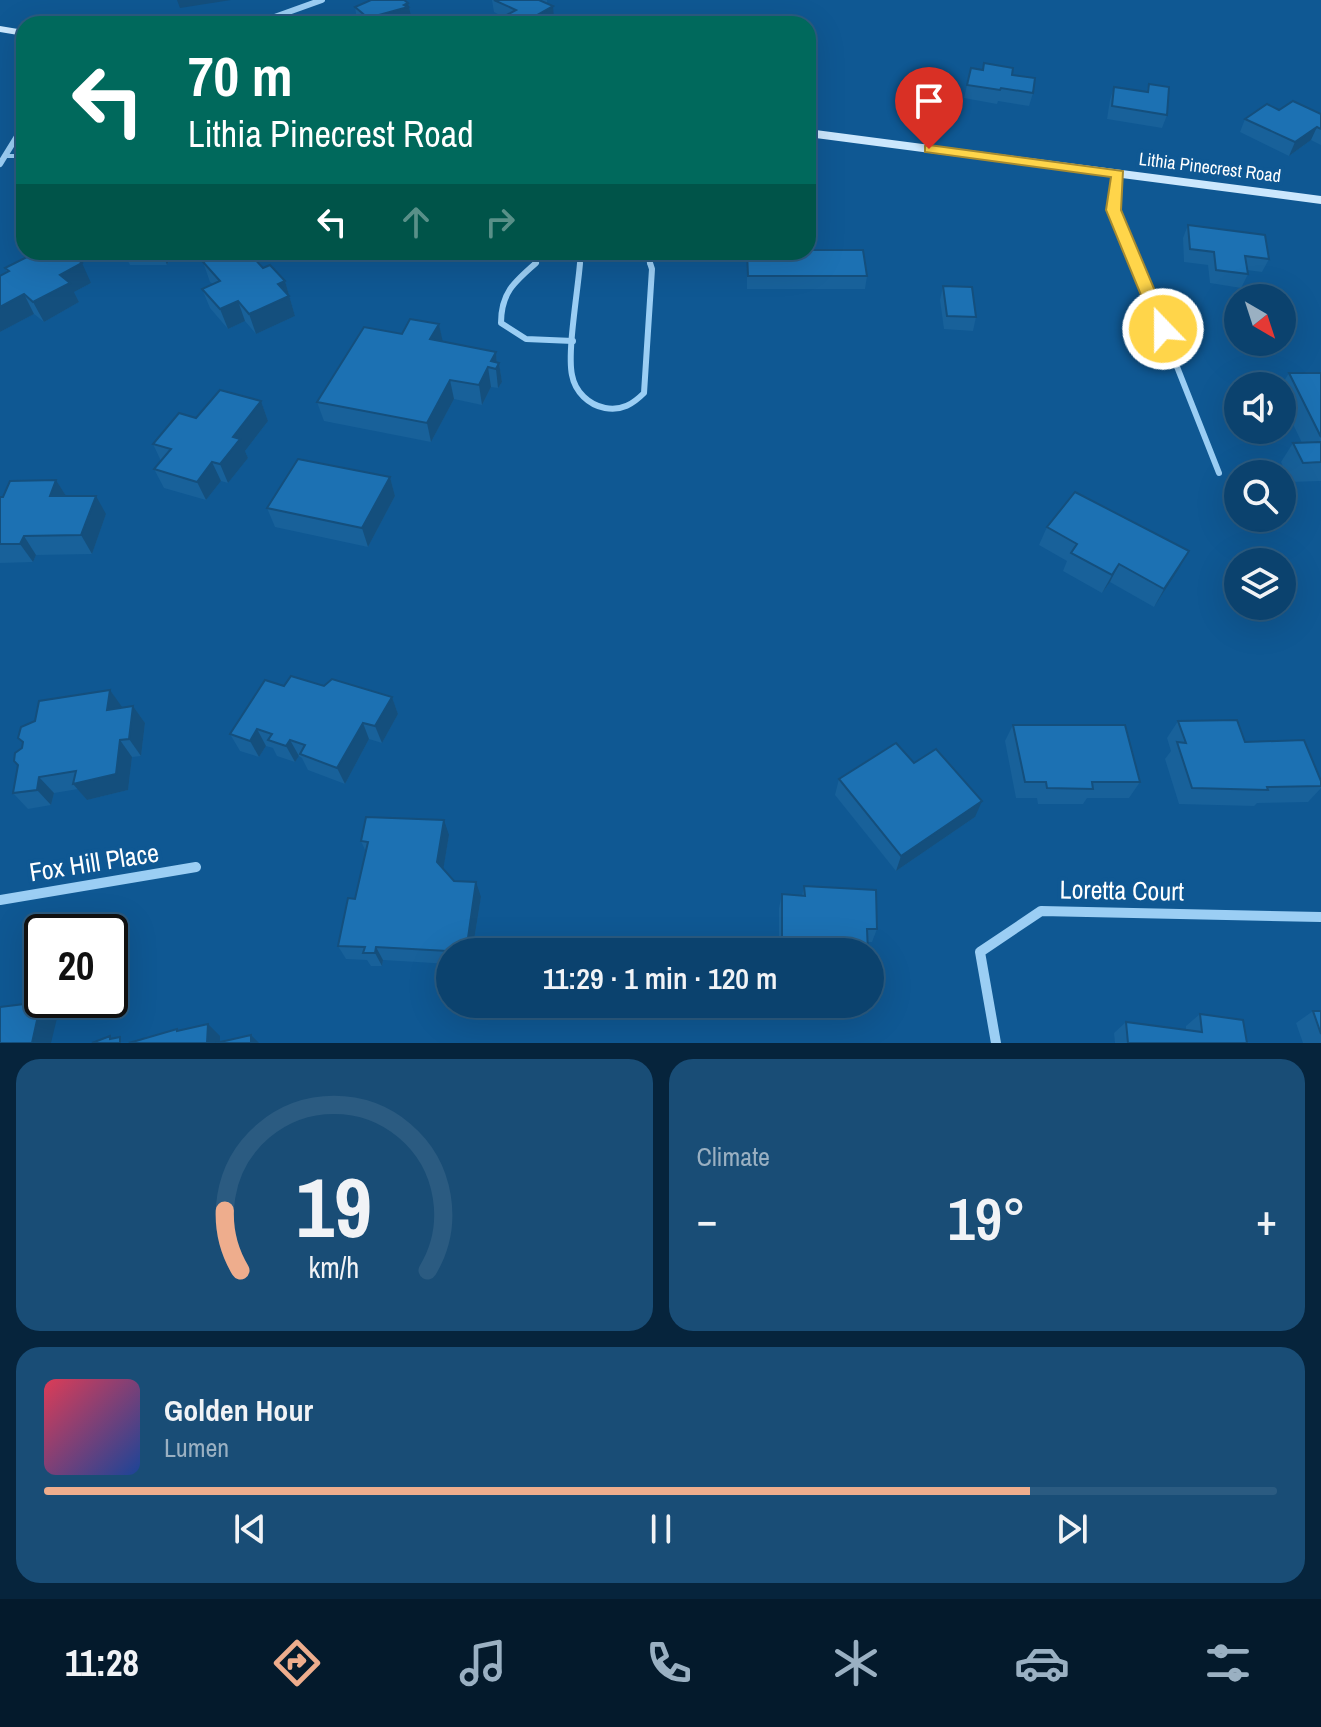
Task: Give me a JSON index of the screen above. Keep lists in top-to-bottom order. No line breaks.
{"streets":{"main road":["Lithia Pinecrest Road"],"street":["Fox Hill Place","Loretta Court"]},"north":"bottom right","page":{"turn":["70 m","Lithia Pinecrest Road"],"limit":"20","trip":"11:29 · 1 min · 120 m","tile":"Climate","heat":["−","19°","+"],"song":["Golden Hour","Lumen"],"tabs":"11:28","gauge":["19","km/h"]}}
